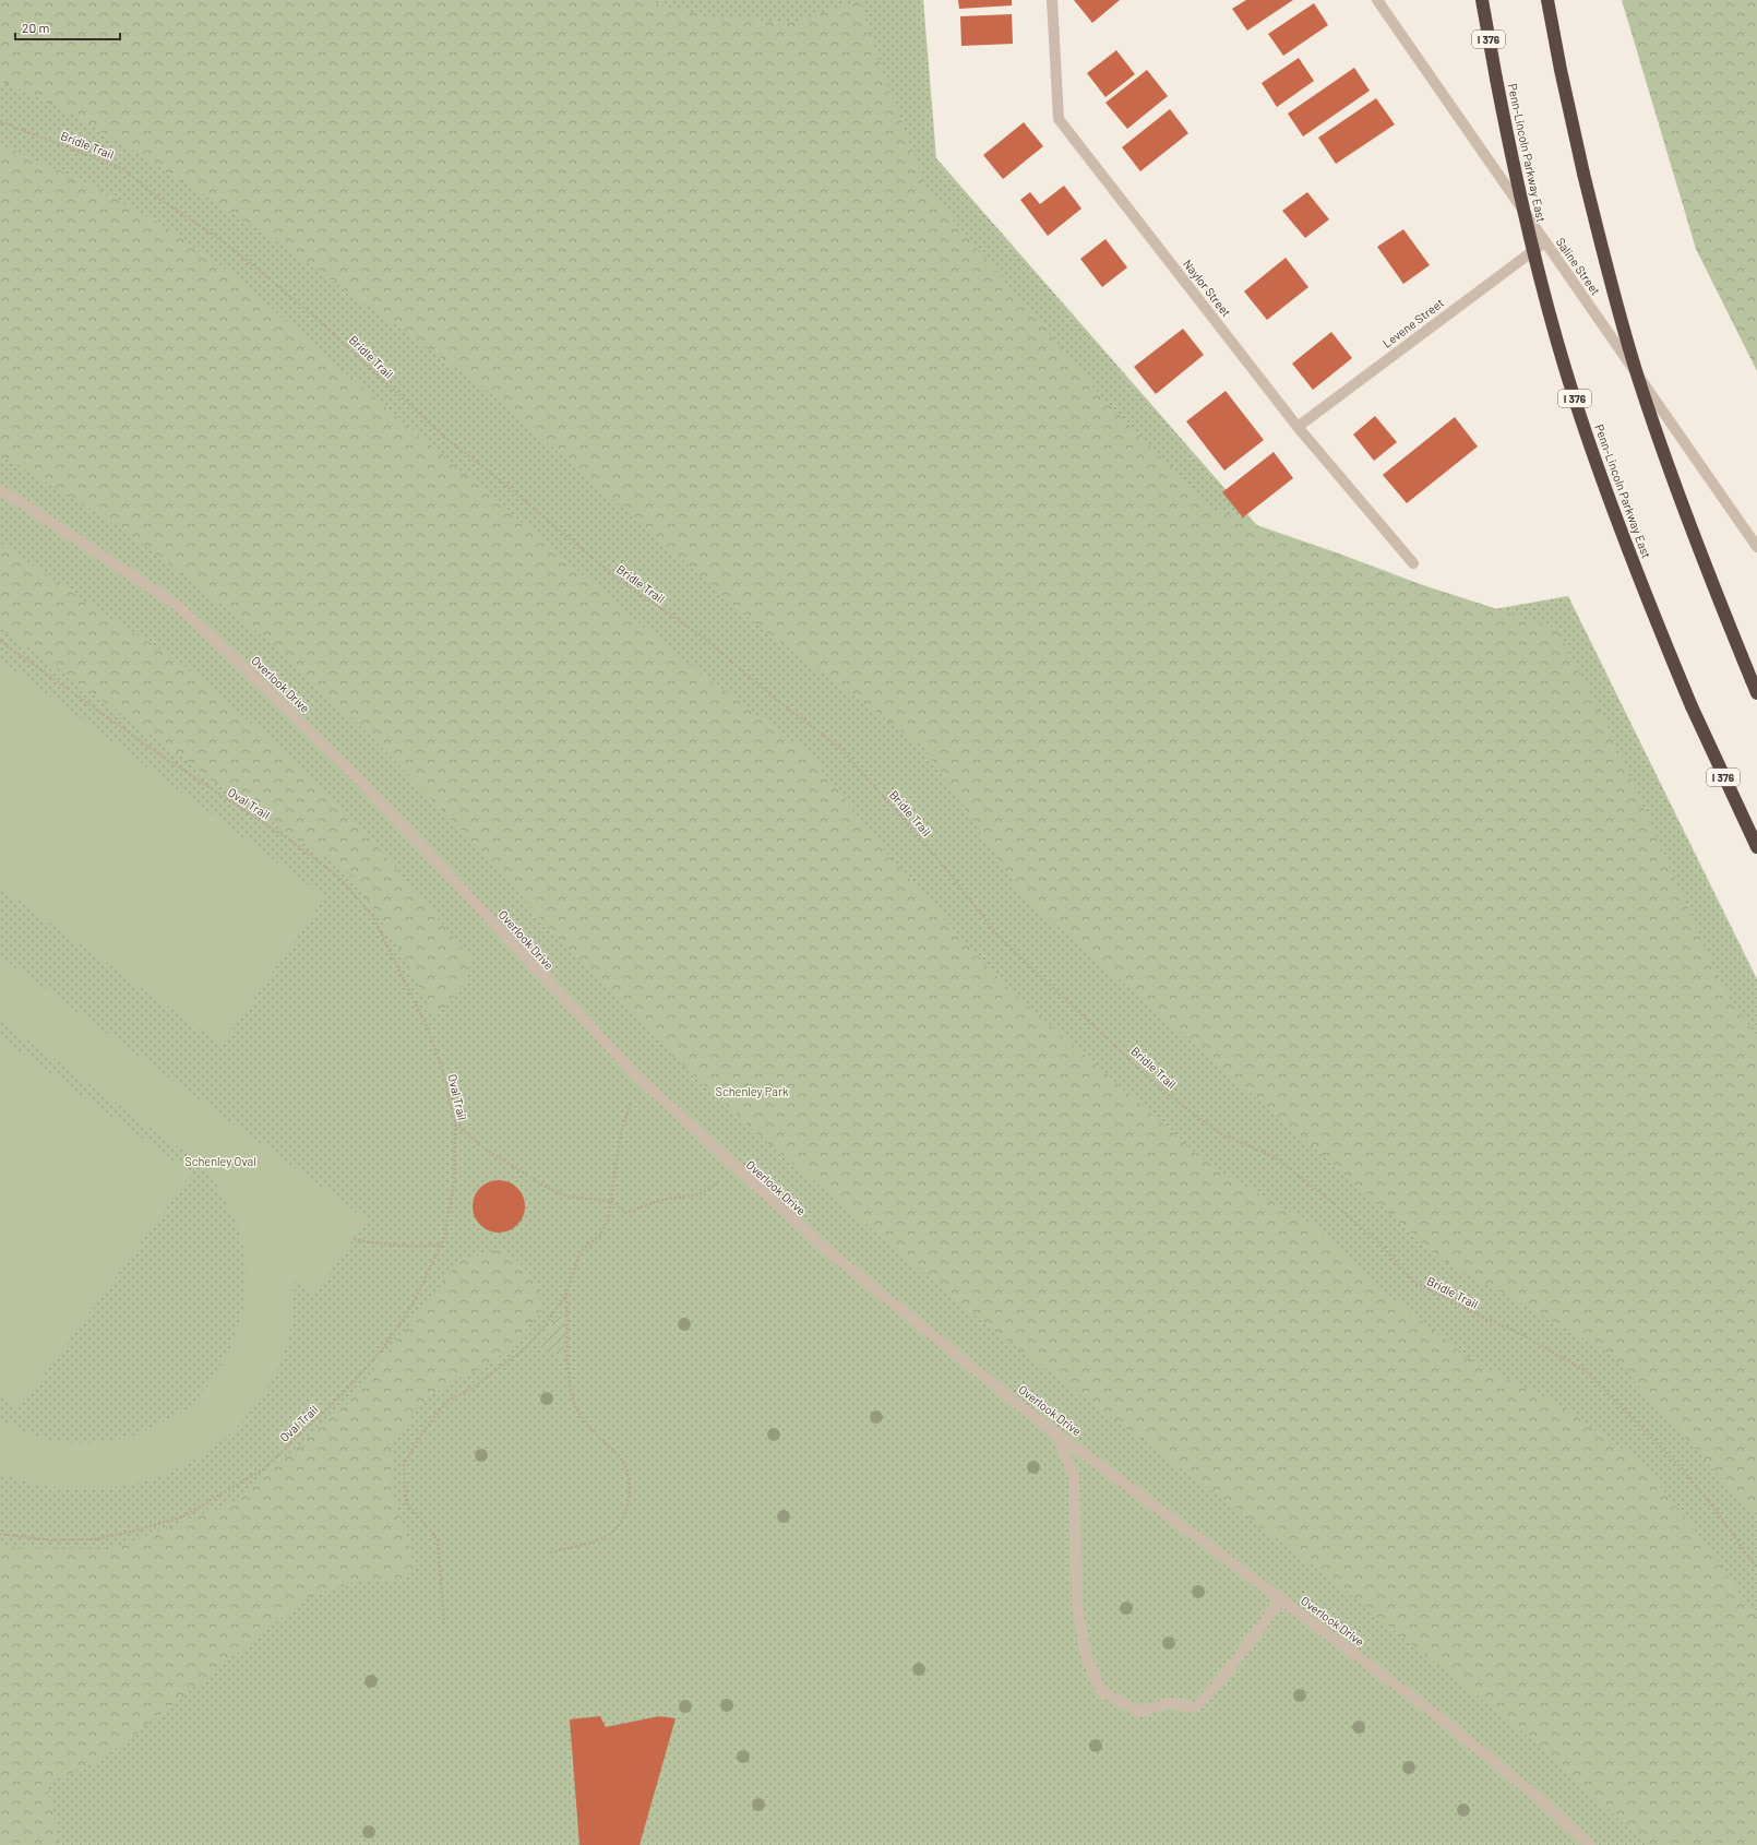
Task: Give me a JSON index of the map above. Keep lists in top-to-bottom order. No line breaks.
{"streets":{"highway":["I 376","Penn-Lincoln Parkway East"],"street":["Saline Street","Naylor Street","Levene Street","Overlook Drive"],"path":["Bridle Trail","Oval Trail"]},"crossings":[["Saline Street","Levene Street"],["Naylor Street","Levene Street"]],"parks":["Schenley Park","Schenley Oval"],"scale_bar":"20 m"}
